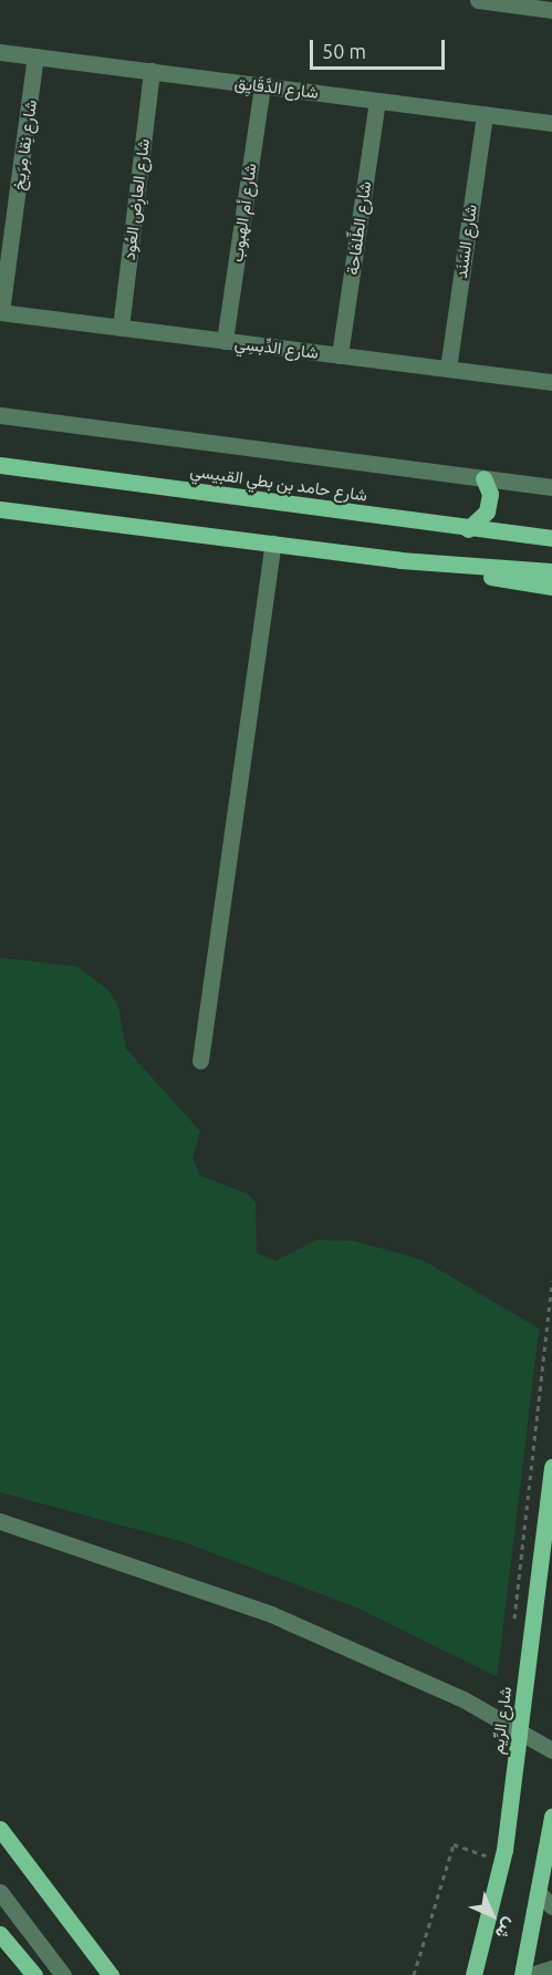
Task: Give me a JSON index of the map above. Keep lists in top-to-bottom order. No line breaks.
{"streets":{"main road":["شارع حامد بن بطي القبيسي","شارع الرِّيم"],"street":["شارع الدَّقَايِق","شارع نِقا مِرَيخ","شارع العارِض العُود","شارع أم الهبوب","شارع الطِّلفاحة","شارع السَنَد","شارع الدِّبسِي"]},"crossings":[["شارع الدَّقَايِق","شارع نِقا مِرَيخ"],["شارع الدَّقَايِق","شارع العارِض العُود"],["شارع الدَّقَايِق","شارع أم الهبوب"],["شارع الدَّقَايِق","شارع الطِّلفاحة"],["شارع الدَّقَايِق","شارع السَنَد"],["شارع نِقا مِرَيخ","شارع الدِّبسِي"],["شارع العارِض العُود","شارع الدِّبسِي"],["شارع أم الهبوب","شارع الدِّبسِي"],["شارع الطِّلفاحة","شارع الدِّبسِي"],["شارع السَنَد","شارع الدِّبسِي"]],"scale_bar":"50 m","north":"bottom right"}
